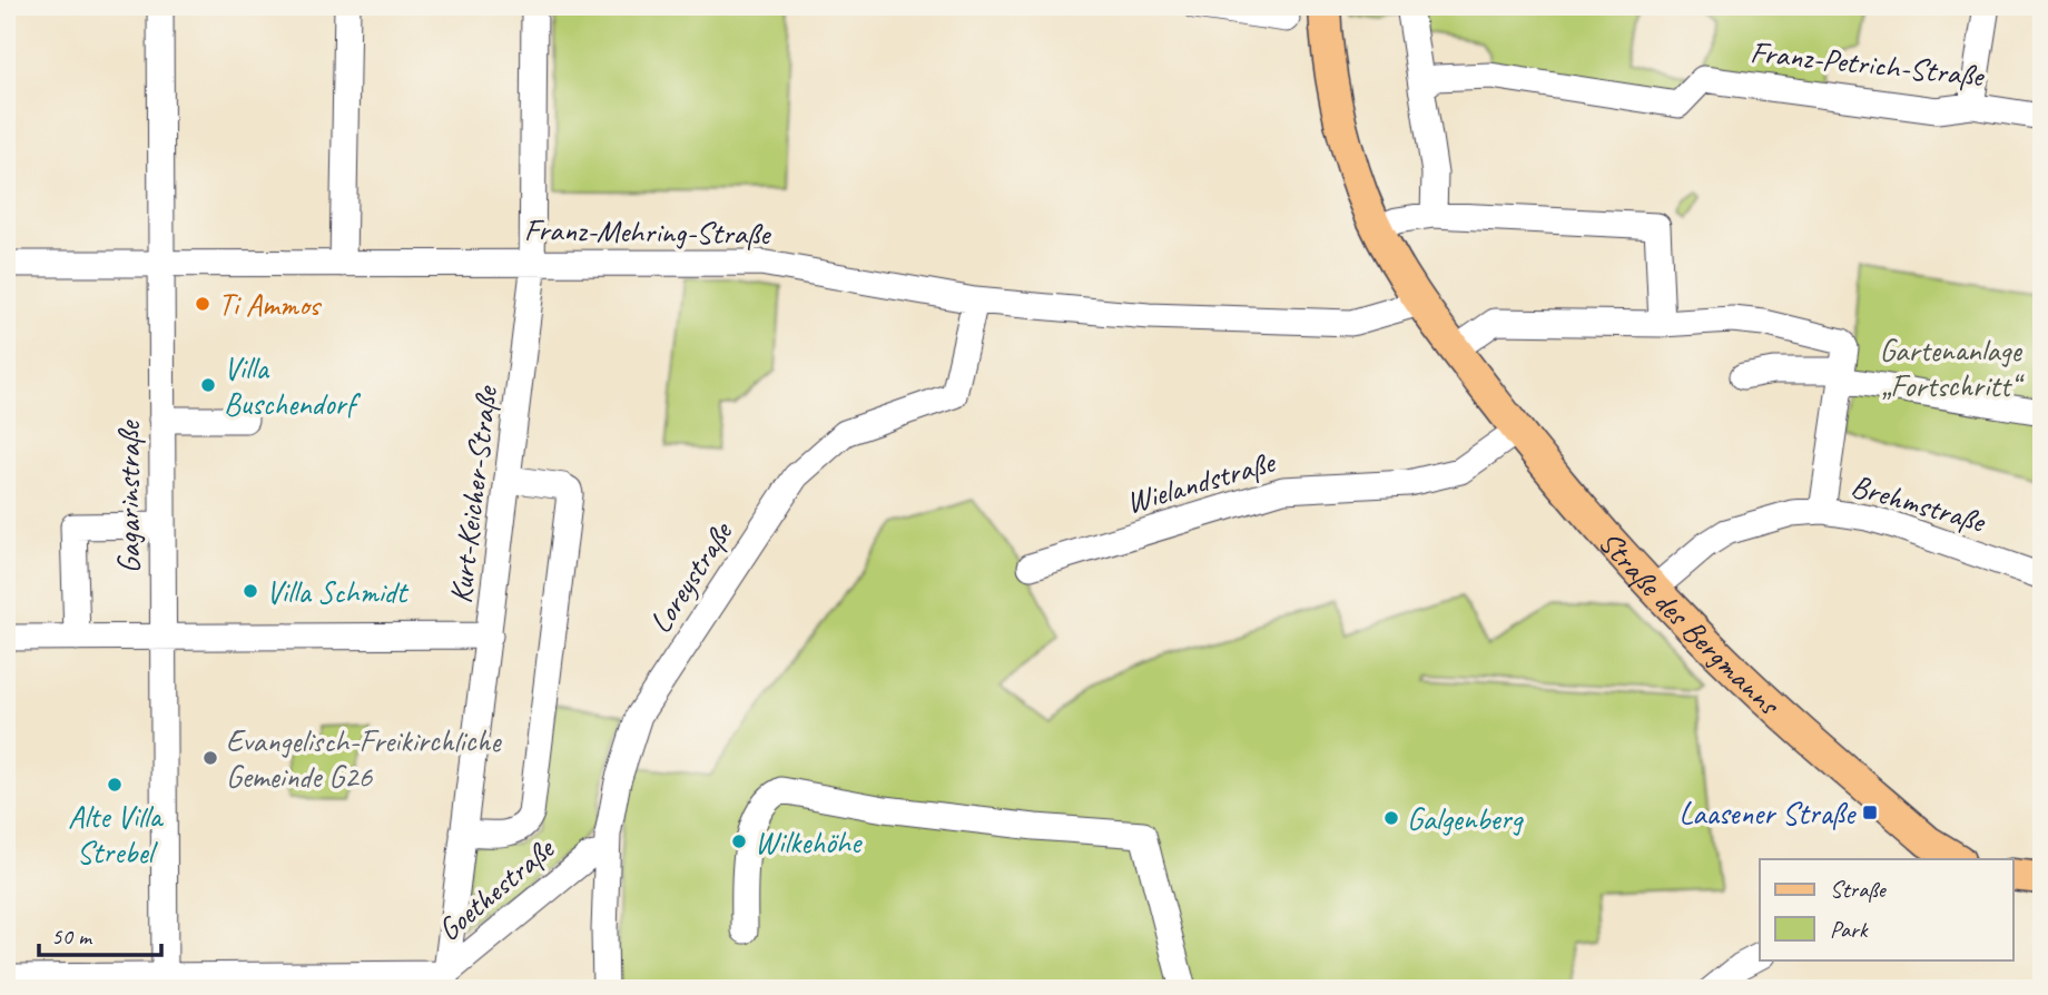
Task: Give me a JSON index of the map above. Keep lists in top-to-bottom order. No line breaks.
{"streets":{"main road":["Straße des Bergmanns"],"street":["Franz-Petrich-Straße","Franz-Mehring-Straße","Wielandstraße","Kurt-Keicher-Straße","Gagarinstraße","Brehmstraße","Loreystraße","Goethestraße"]},"crossings":[["Franz-Mehring-Straße","Kurt-Keicher-Straße"],["Franz-Mehring-Straße","Gagarinstraße"],["Franz-Mehring-Straße","Loreystraße"],["Franz-Mehring-Straße","Straße des Bergmanns"],["Wielandstraße","Straße des Bergmanns"],["Kurt-Keicher-Straße","Goethestraße"],["Gagarinstraße","Goethestraße"],["Brehmstraße","Straße des Bergmanns"],["Loreystraße","Goethestraße"]],"parks":["Gartenanlage „Fortschritt“"],"places":{"other":["Ti Ammos","Villa Buschendorf","Villa Schmidt","Evangelisch-Freikirchliche Gemeinde G26","Alte Villa Strebel","Galgenberg","Wilkehöhe"],"transit":["Laasener Straße"]},"legend":["Straße","Park"],"scale_bar":"50 m"}
